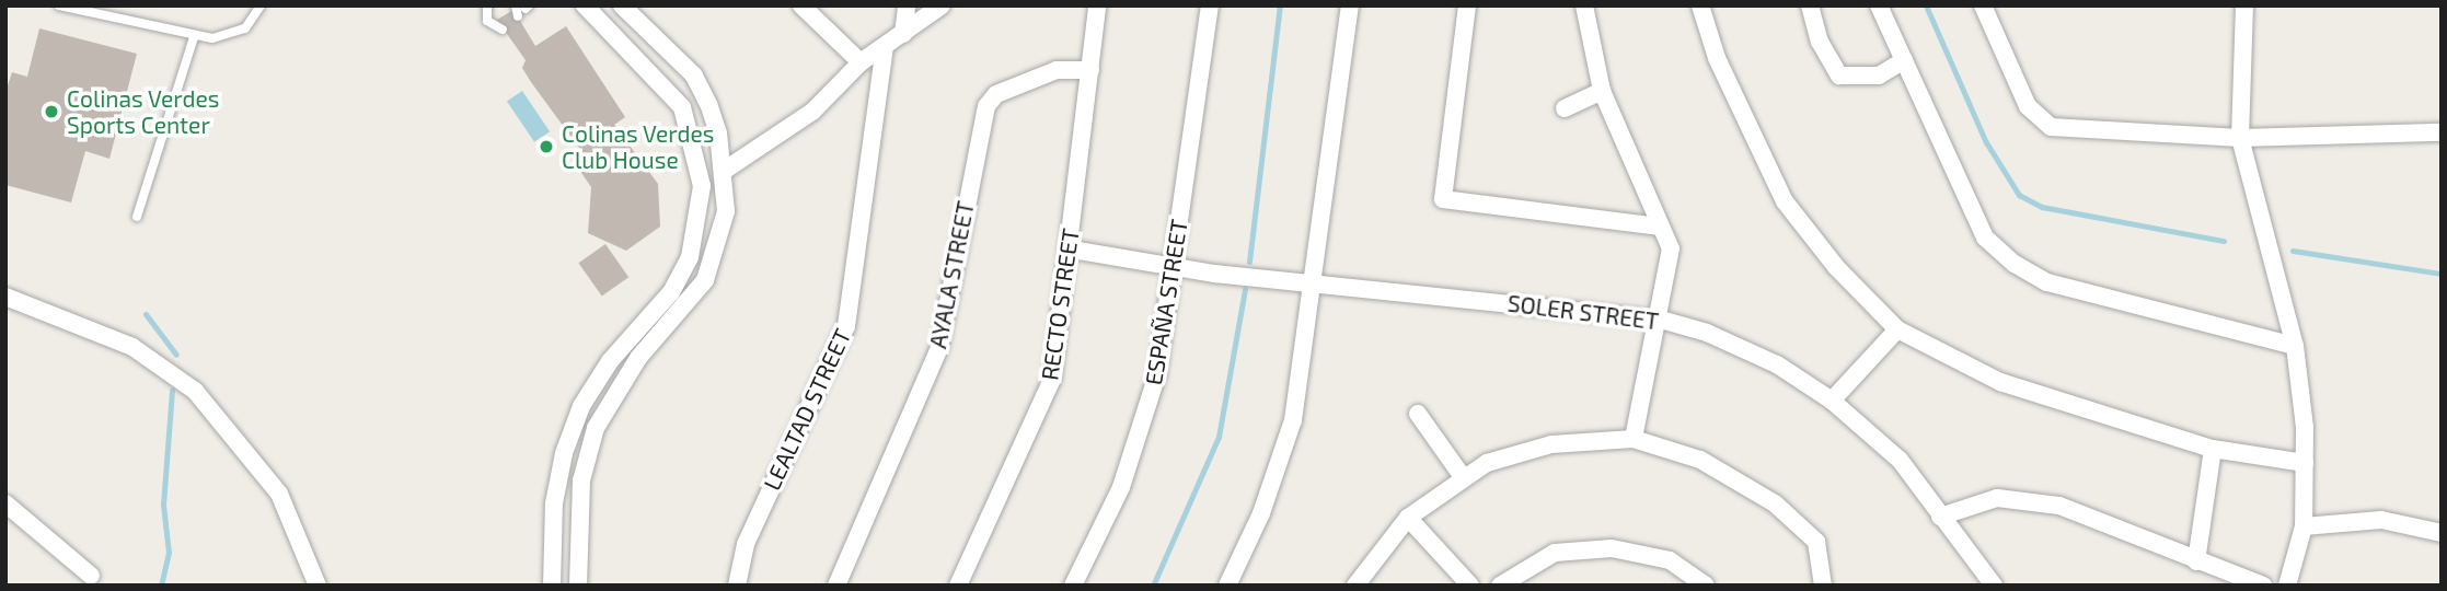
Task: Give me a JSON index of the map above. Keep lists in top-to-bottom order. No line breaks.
{"streets":{"street":["AYALA STREET","ESPAÑA STREET","RECTO STREET","SOLER STREET","LEALTAD STREET"]},"crossings":[["AYALA STREET","RECTO STREET"],["ESPAÑA STREET","SOLER STREET"],["RECTO STREET","SOLER STREET"]],"places":["Colinas Verdes Sports Center","Colinas Verdes Club House"]}
